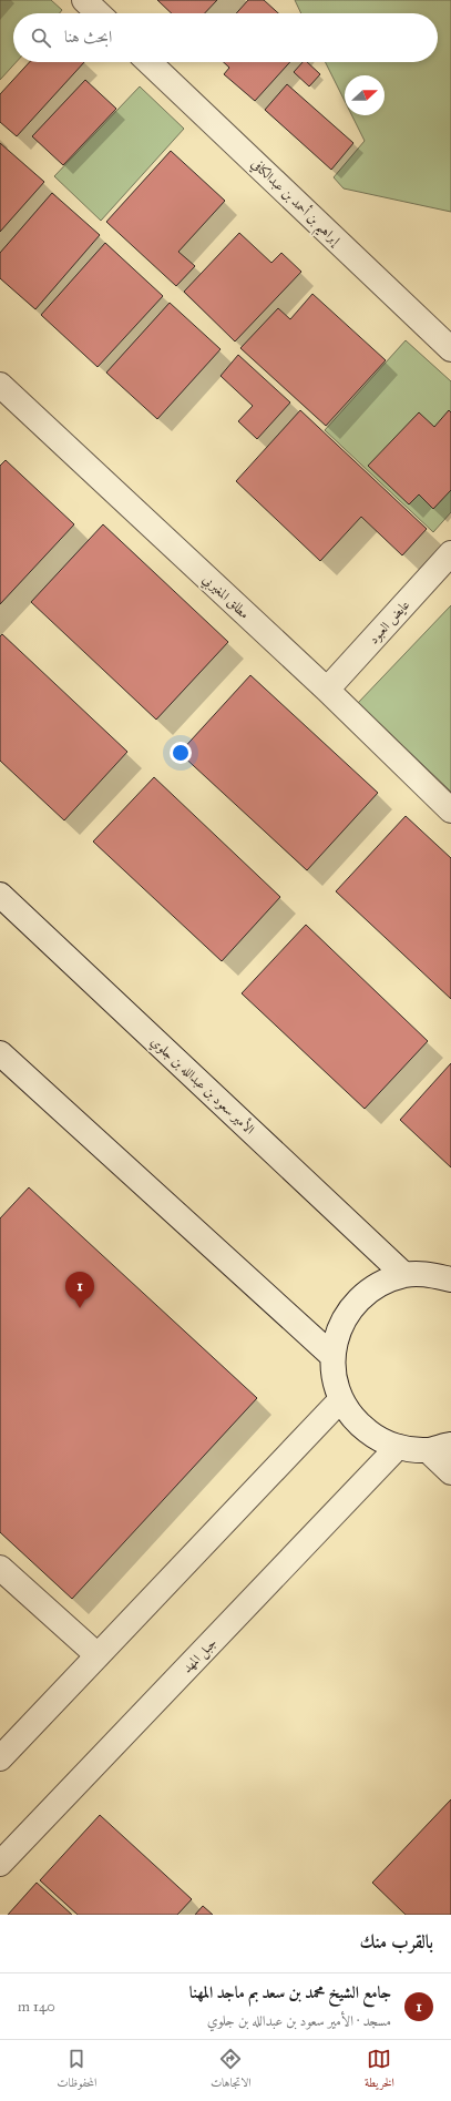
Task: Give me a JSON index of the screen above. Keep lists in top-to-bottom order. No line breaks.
{"streets":{"street":["إبراهيم بن أحمد بن عبدالكافي","مطلق المغيربي","عايض العبود","الأمير سعود بن عبدالله بن جلوي","جبل المهد"]},"crossings":[["مطلق المغيربي","عايض العبود"]],"north":"right","page":{"search":"ابحث هنا","pins":"1","heading":"بالقرب منك","list":[{"mark":"1","name":"جامع الشيخ محمد بن سعد بم ماجد المهنا","note":"مسجد · الأمير سعود بن عبدالله بن جلوي","value":"140 m"}],"nav":["الخريطة","الاتجاهات","المحفوظات"]}}
